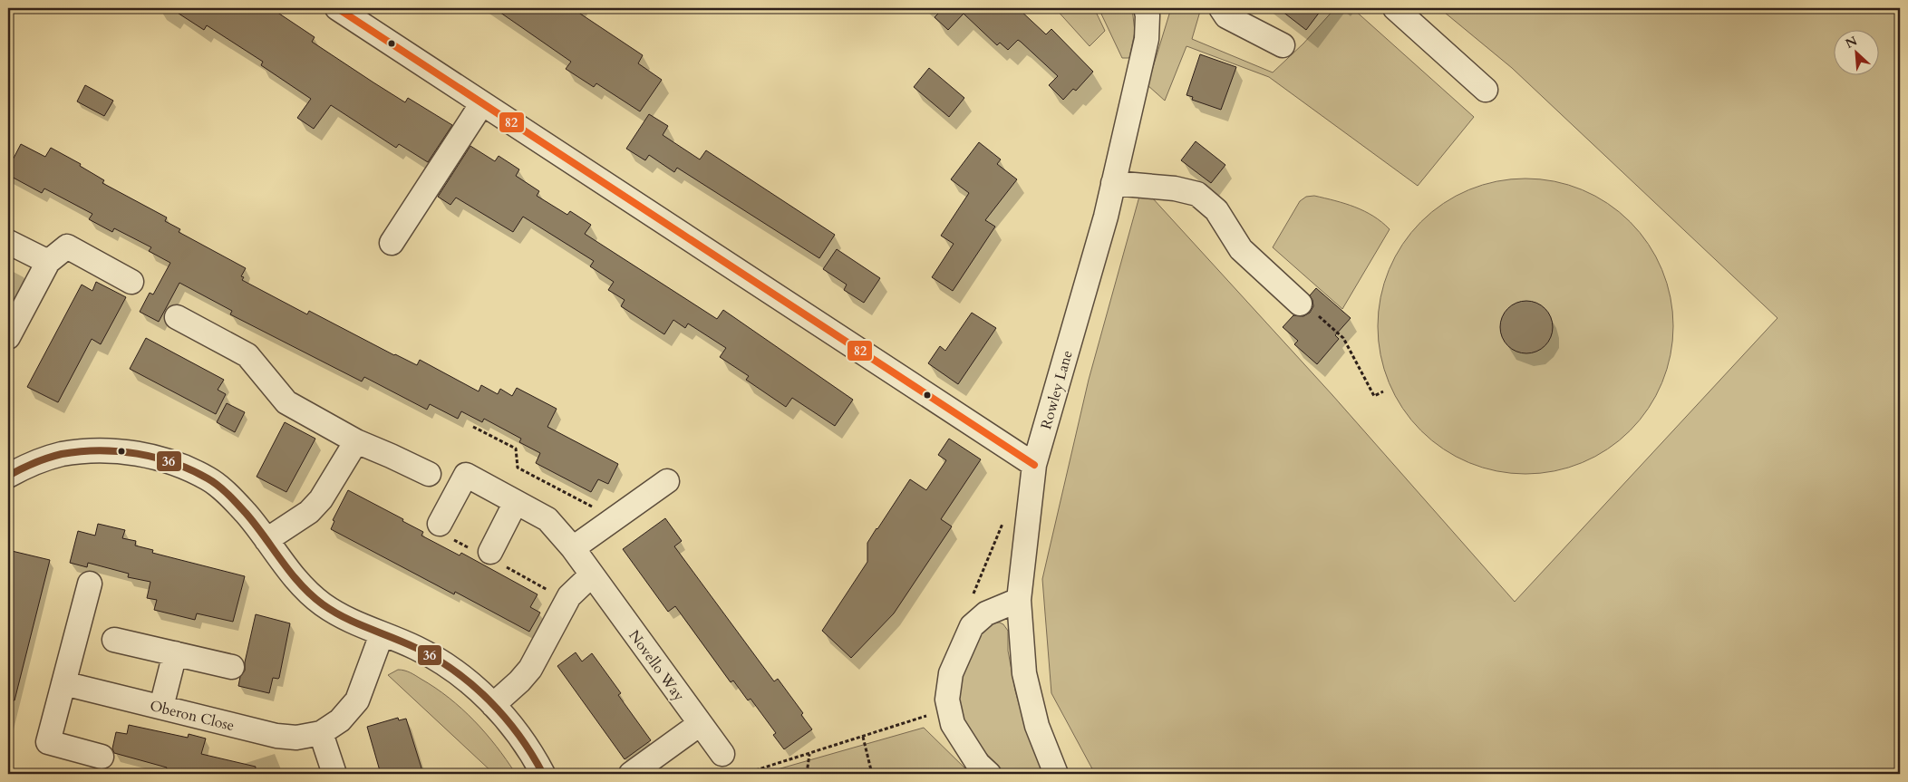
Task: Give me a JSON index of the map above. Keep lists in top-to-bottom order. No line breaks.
{"streets":{"street":["Rowley Lane","Novello Way","Oberon Close"]},"lines":["transit line 82","transit line 36"],"north":"top left"}
